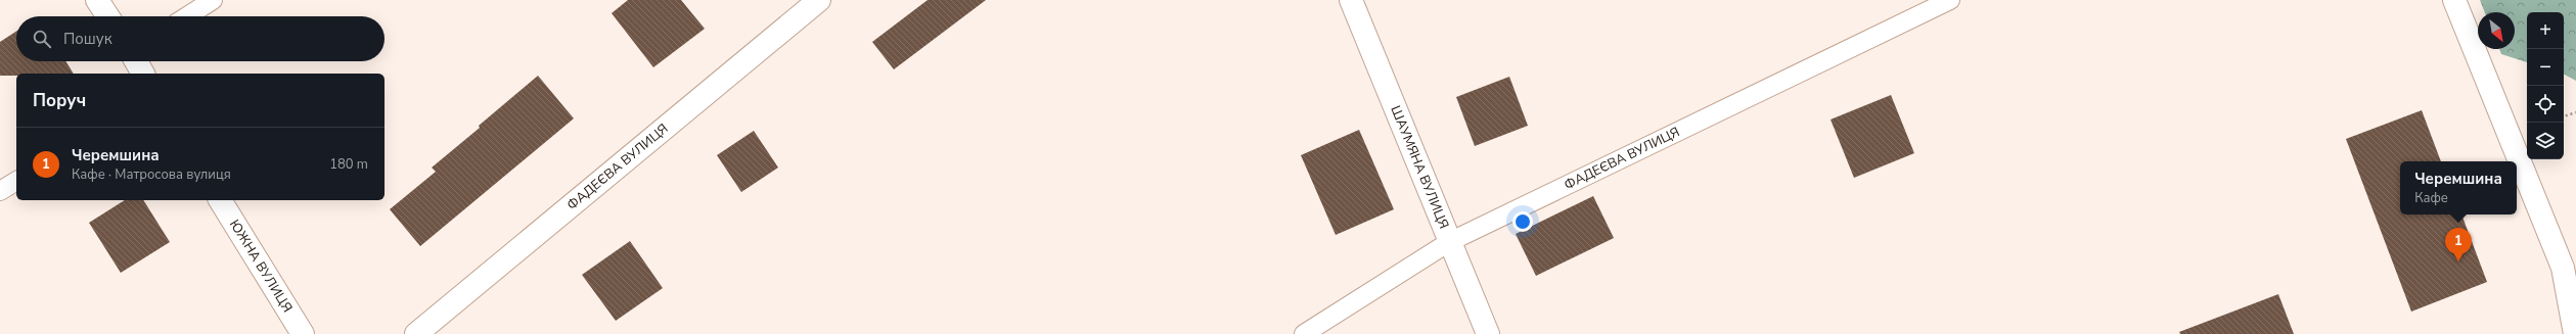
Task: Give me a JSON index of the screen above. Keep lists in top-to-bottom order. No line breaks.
{"streets":{"street":["ФАДЕЄВА ВУЛИЦЯ","ШАУМЯНА ВУЛИЦЯ","ЮЖНА ВУЛИЦЯ"]},"crossings":[["ФАДЕЄВА ВУЛИЦЯ","ШАУМЯНА ВУЛИЦЯ"]],"north":"bottom right","page":{"map_buttons":["+","−"],"search":"Пошук","heading":"Поруч","list":[{"mark":"1","name":"Черемшина","note":"Кафе · Матросова вулиця","value":"180 m"}],"popup":["Черемшина","Кафе"],"pins":"1"}}
